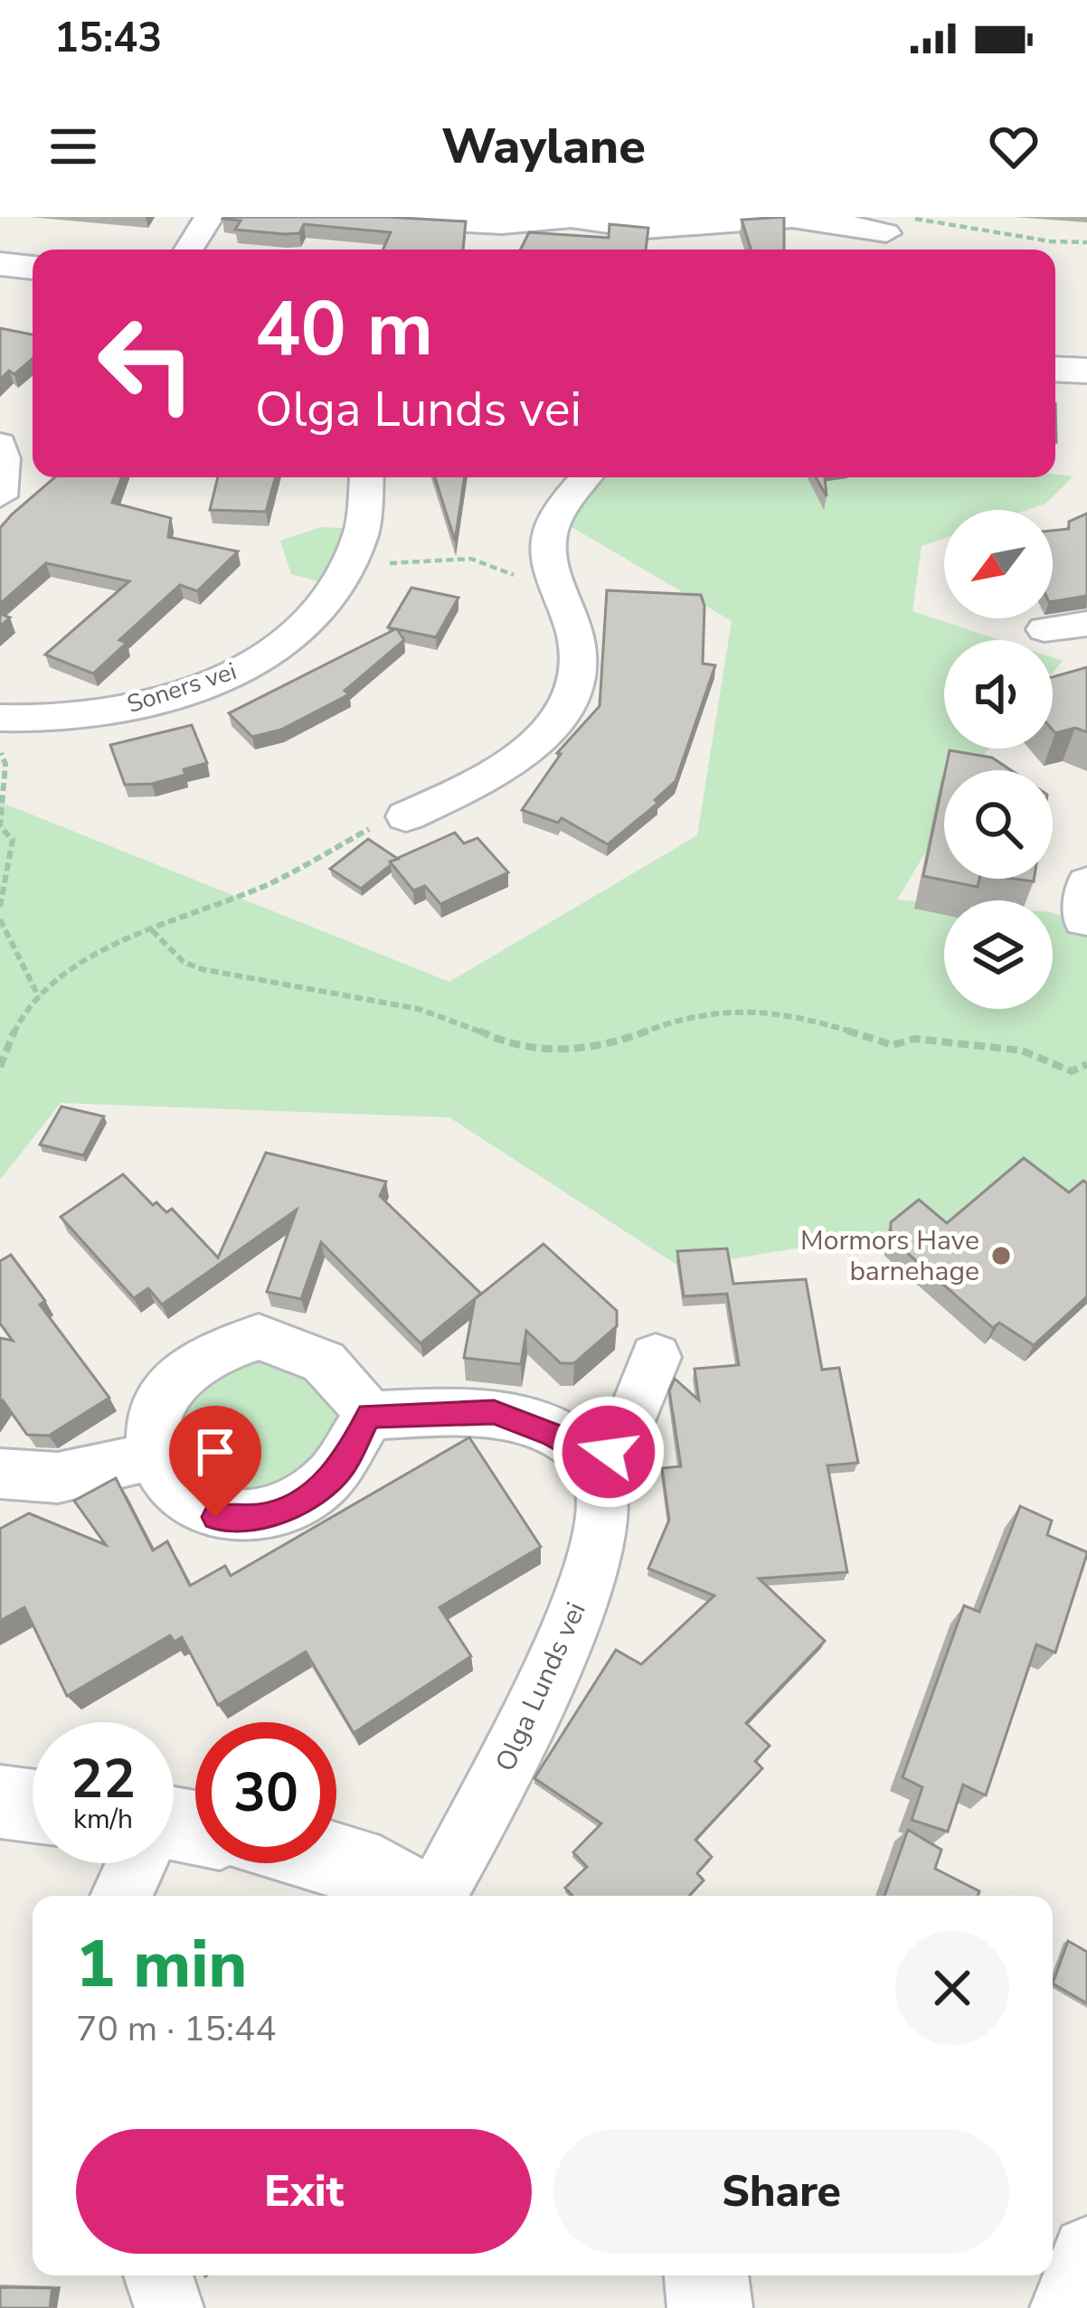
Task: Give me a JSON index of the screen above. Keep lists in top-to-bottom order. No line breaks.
{"streets":{"street":["Soners vei","Olga Lunds vei"]},"places":["Mormors Have barnehage"],"north":"bottom left","page":{"status":"15:43","header":"Waylane","turn":["40 m","Olga Lunds vei"],"speed":"22 km/h","limit":"30","heading":["1 min","70 m · 15:44"],"buttons":["Exit","Share"]}}
